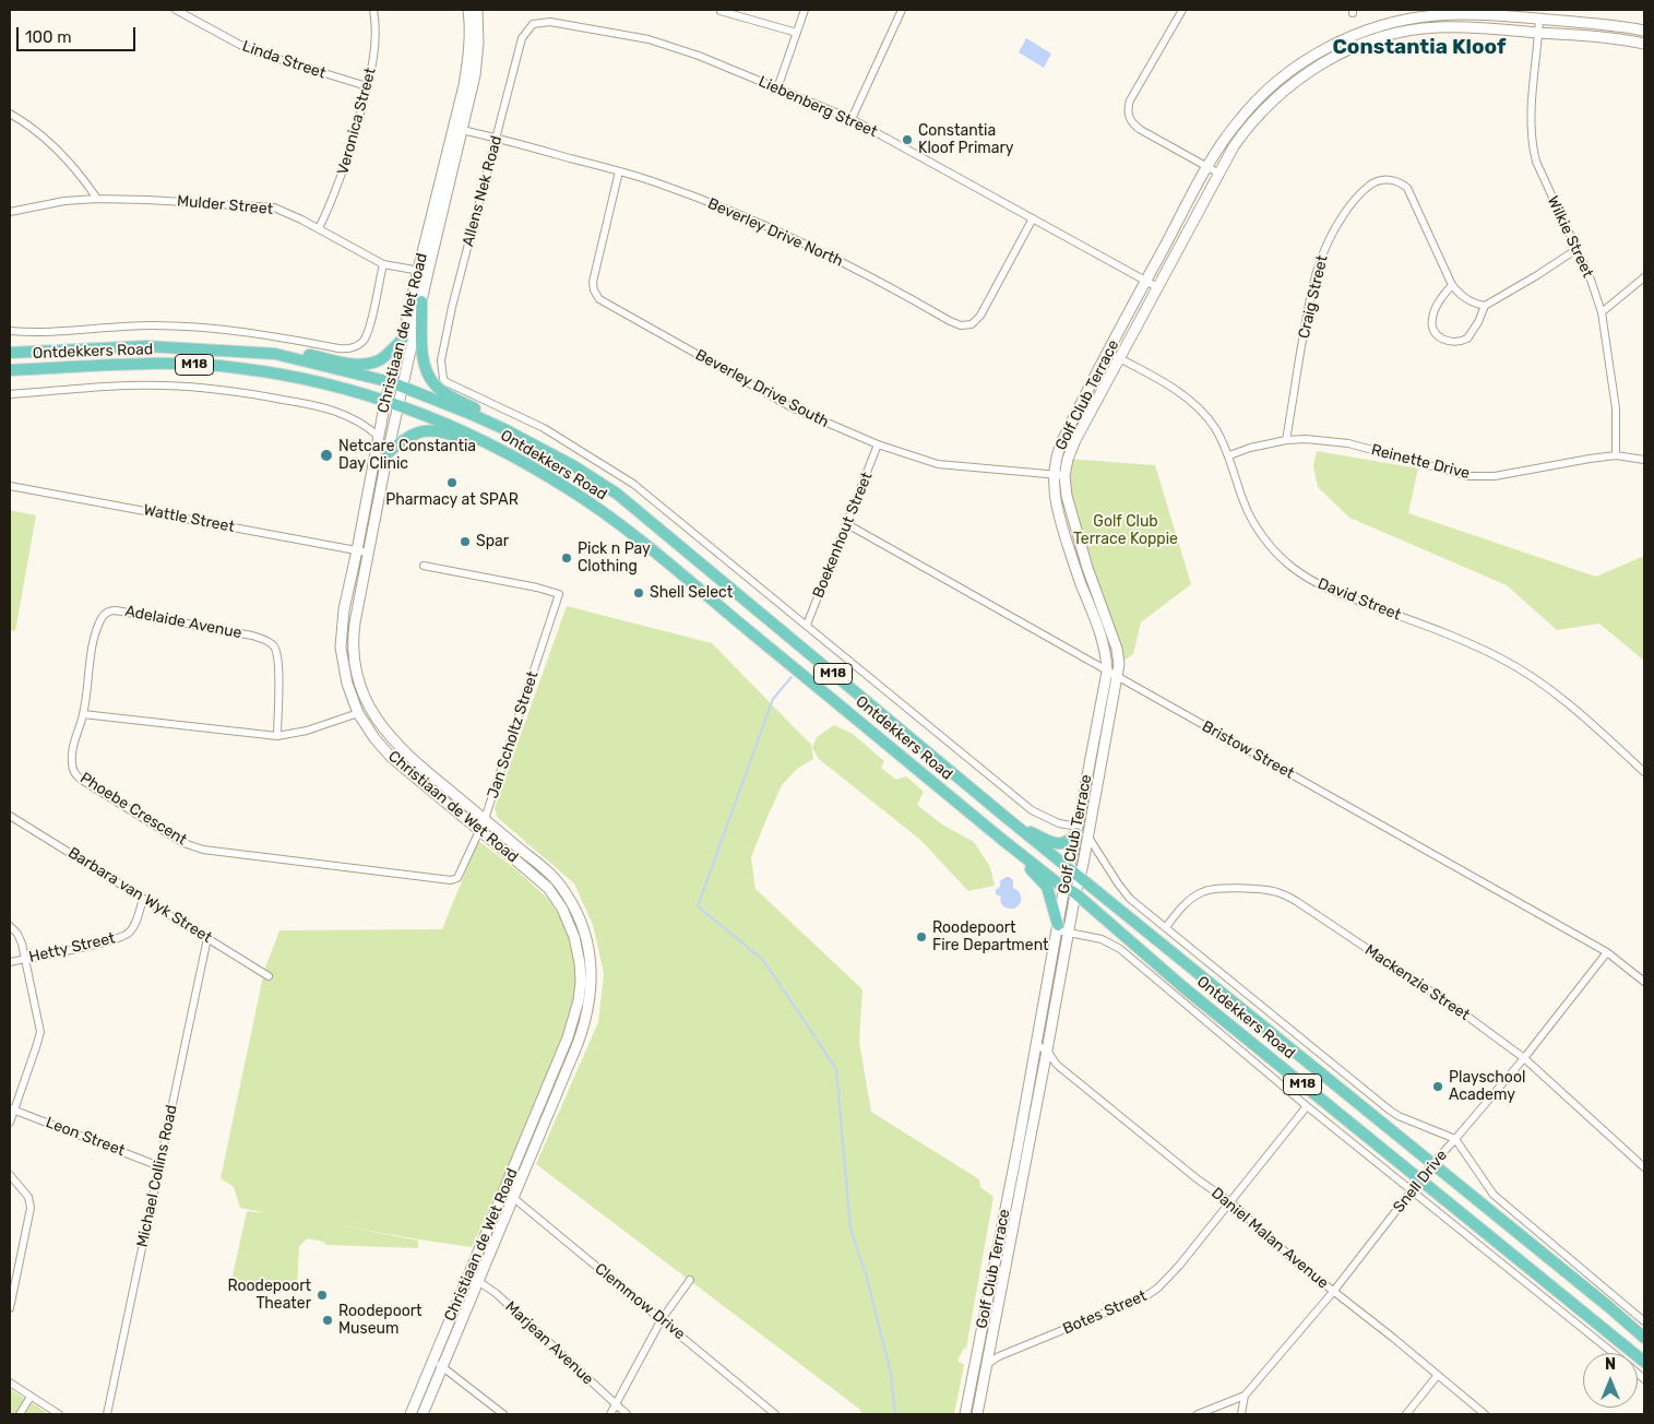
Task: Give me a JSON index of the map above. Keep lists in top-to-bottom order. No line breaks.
{"streets":{"main road":["Ontdekkers Road","M18"],"street":["Linda Street","Liebenberg Street","Veronica Street","Allens Nek Road","Mulder Street","Beverley Drive North","Wilkie Street","Craig Street","Christiaan de Wet Road","Beverley Drive South","Golf Club Terrace","Reinette Drive","Wattle Street","Boekenhout Street","David Street","Adelaide Avenue","Jan Scholtz Street","Bristow Street","Phoebe Crescent","Barbara van Wyk Street","Hetty Street","Mackenzie Street","Leon Street","Michael Collins Road","Snell Drive","Daniel Malan Avenue","Clemmow Drive","Botes Street","Marjean Avenue"]},"crossings":[["Linda Street","Veronica Street"],["Liebenberg Street","Allens Nek Road"],["Liebenberg Street","Beverley Drive North"],["Liebenberg Street","Golf Club Terrace"],["Veronica Street","Mulder Street"],["Allens Nek Road","Beverley Drive North"],["Allens Nek Road","Ontdekkers Road"],["Mulder Street","Christiaan de Wet Road"],["Mulder Street","Ontdekkers Road"],["Beverley Drive North","Christiaan de Wet Road"],["Beverley Drive North","Beverley Drive South"],["Wilkie Street","Golf Club Terrace"],["Wilkie Street","Reinette Drive"],["Craig Street","Reinette Drive"],["Christiaan de Wet Road","Ontdekkers Road"],["Christiaan de Wet Road","Wattle Street"],["Christiaan de Wet Road","Jan Scholtz Street"],["Christiaan de Wet Road","Clemmow Drive"],["Christiaan de Wet Road","Marjean Avenue"],["Ontdekkers Road","Golf Club Terrace"],["Ontdekkers Road","Boekenhout Street"],["Ontdekkers Road","Mackenzie Street"],["Ontdekkers Road","Snell Drive"],["Ontdekkers Road","Botes Street"],["Beverley Drive South","Golf Club Terrace"],["Beverley Drive South","Boekenhout Street"],["Golf Club Terrace","David Street"],["Golf Club Terrace","Bristow Street"],["Golf Club Terrace","Daniel Malan Avenue"],["Golf Club Terrace","Botes Street"],["Reinette Drive","David Street"],["Boekenhout Street","Bristow Street"],["Adelaide Avenue","Phoebe Crescent"],["Jan Scholtz Street","Phoebe Crescent"],["Bristow Street","Snell Drive"],["Barbara van Wyk Street","Hetty Street"],["Barbara van Wyk Street","Michael Collins Road"],["Mackenzie Street","Snell Drive"],["Leon Street","Michael Collins Road"],["Snell Drive","Daniel Malan Avenue"],["Daniel Malan Avenue","Botes Street"]],"districts":["Constantia Kloof"],"parks":["Golf Club Terrace Koppie"],"places":["Constantia Kloof Primary","Netcare Constantia Day Clinic","Pharmacy at SPAR","Spar","Pick n Pay Clothing","Shell Select","Roodepoort Fire Department","Playschool Academy","Roodepoort Theater","Roodepoort Museum"],"scale_bar":"100 m","north":"top"}
